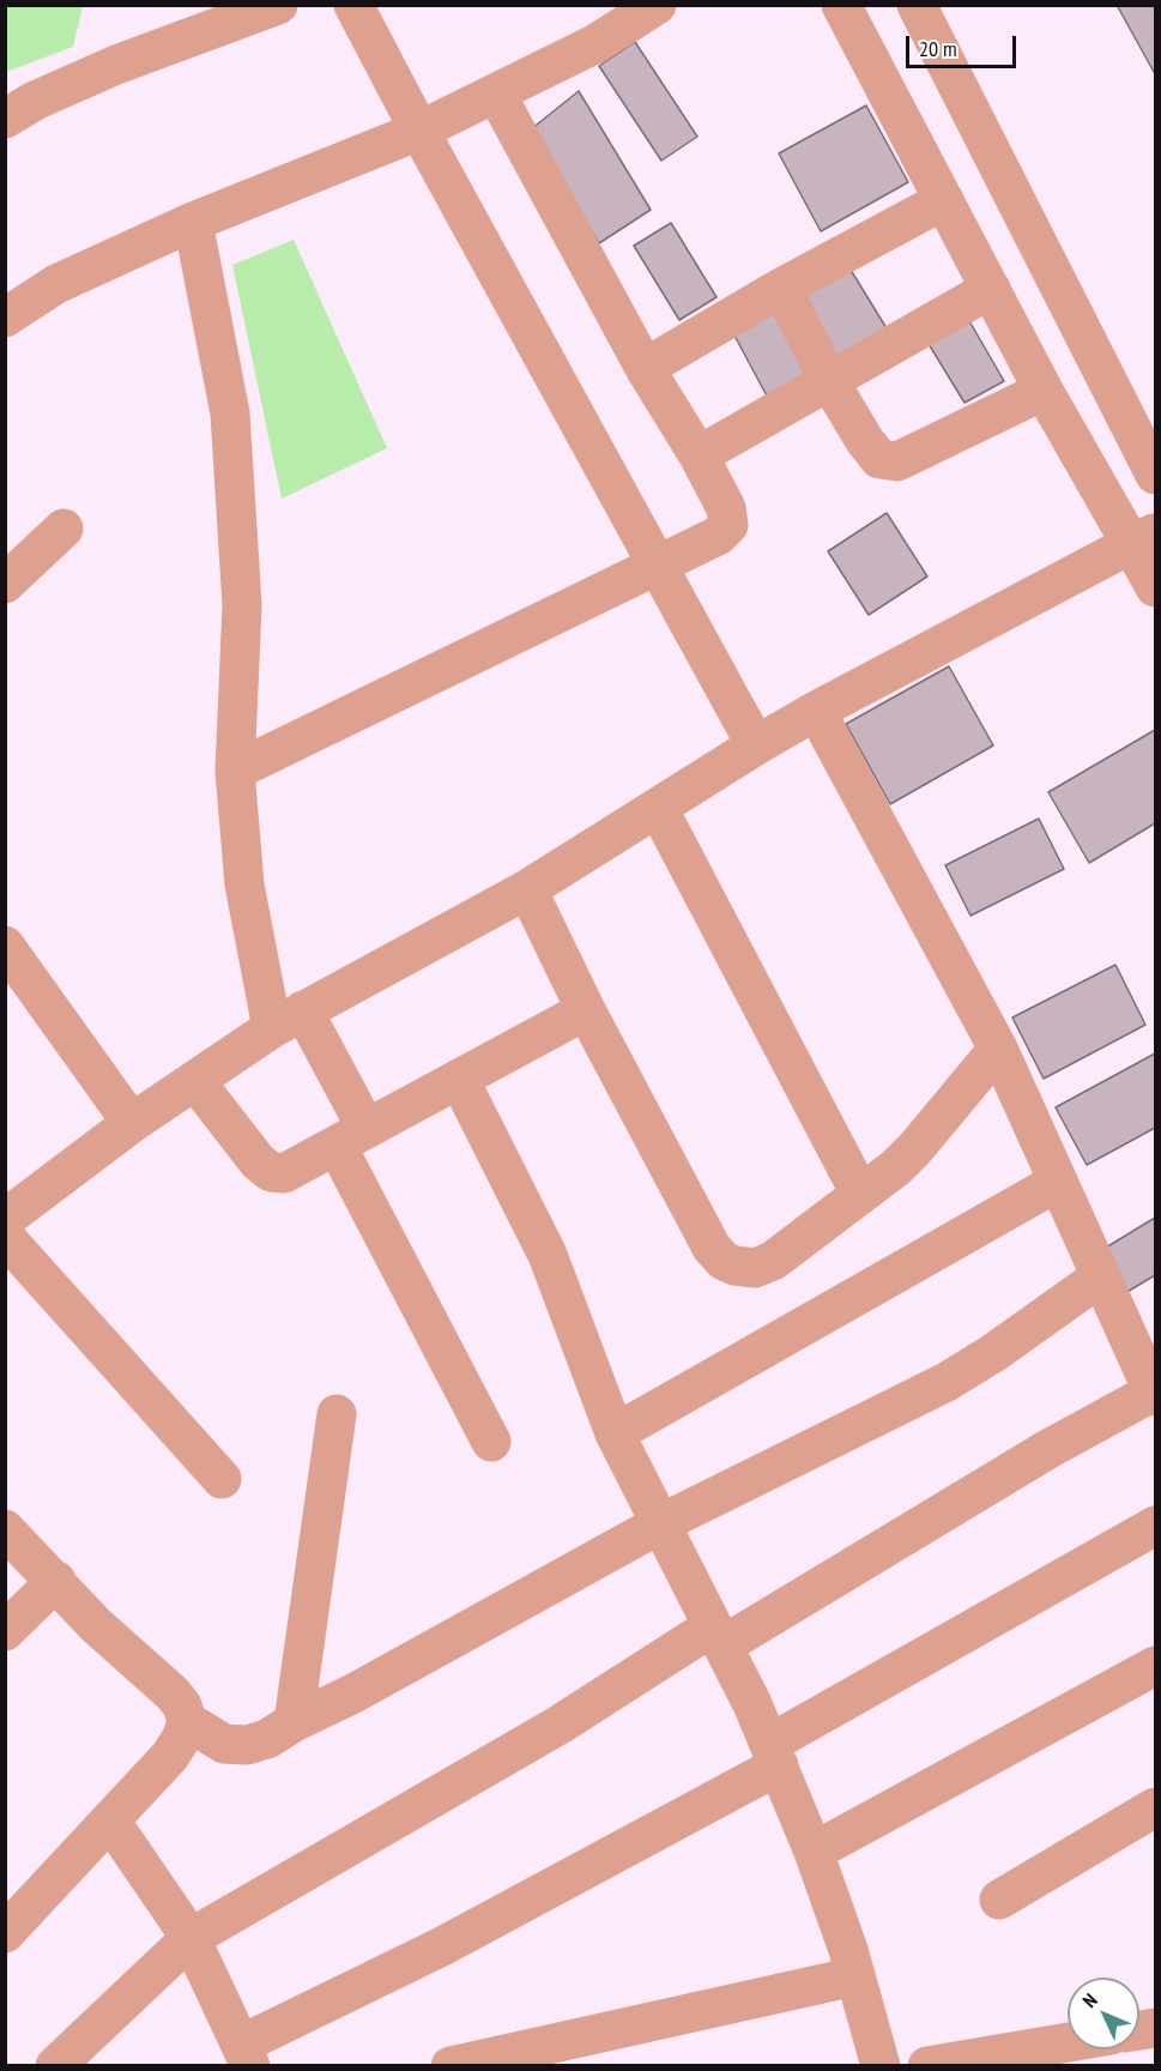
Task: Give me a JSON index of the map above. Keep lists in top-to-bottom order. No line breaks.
{"scale_bar":"20 m","north":"top left"}
